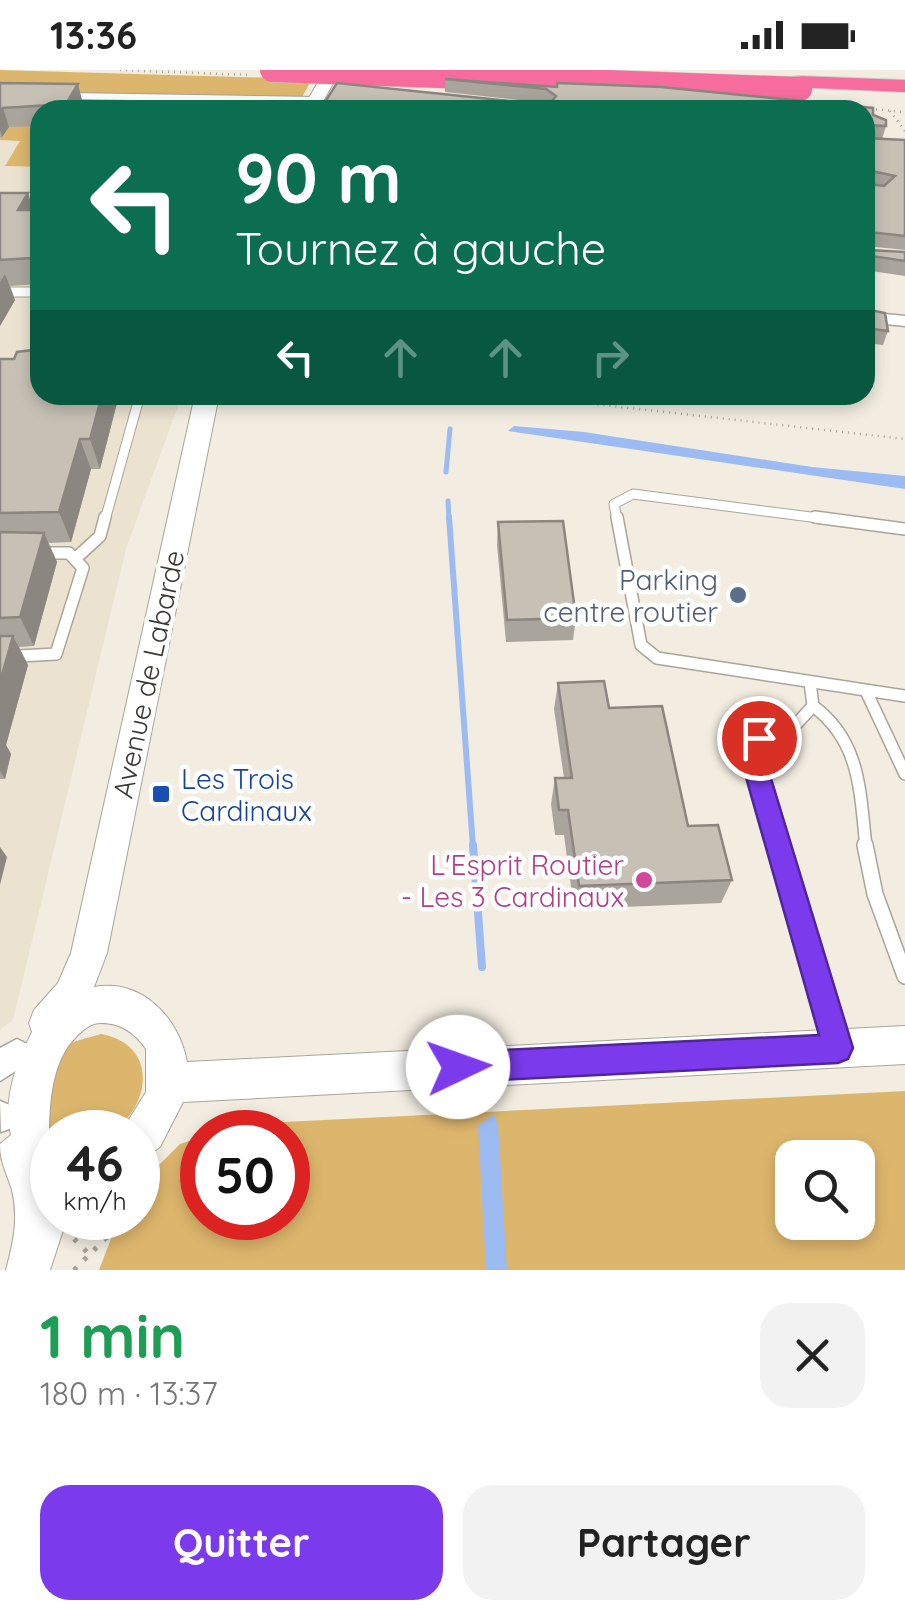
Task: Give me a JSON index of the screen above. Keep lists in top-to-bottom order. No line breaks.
{"streets":{"main road":["Avenue de Labarde"]},"places":{"other":["Parking centre routier","L'Esprit Routier - Les 3 Cardinaux"],"transit":["Les Trois Cardinaux"]},"page":{"status":"13:36","turn":["90 m","Tournez à gauche"],"speed":"46 km/h","limit":"50","heading":["1 min","180 m · 13:37"],"buttons":["Quitter","Partager"]}}
